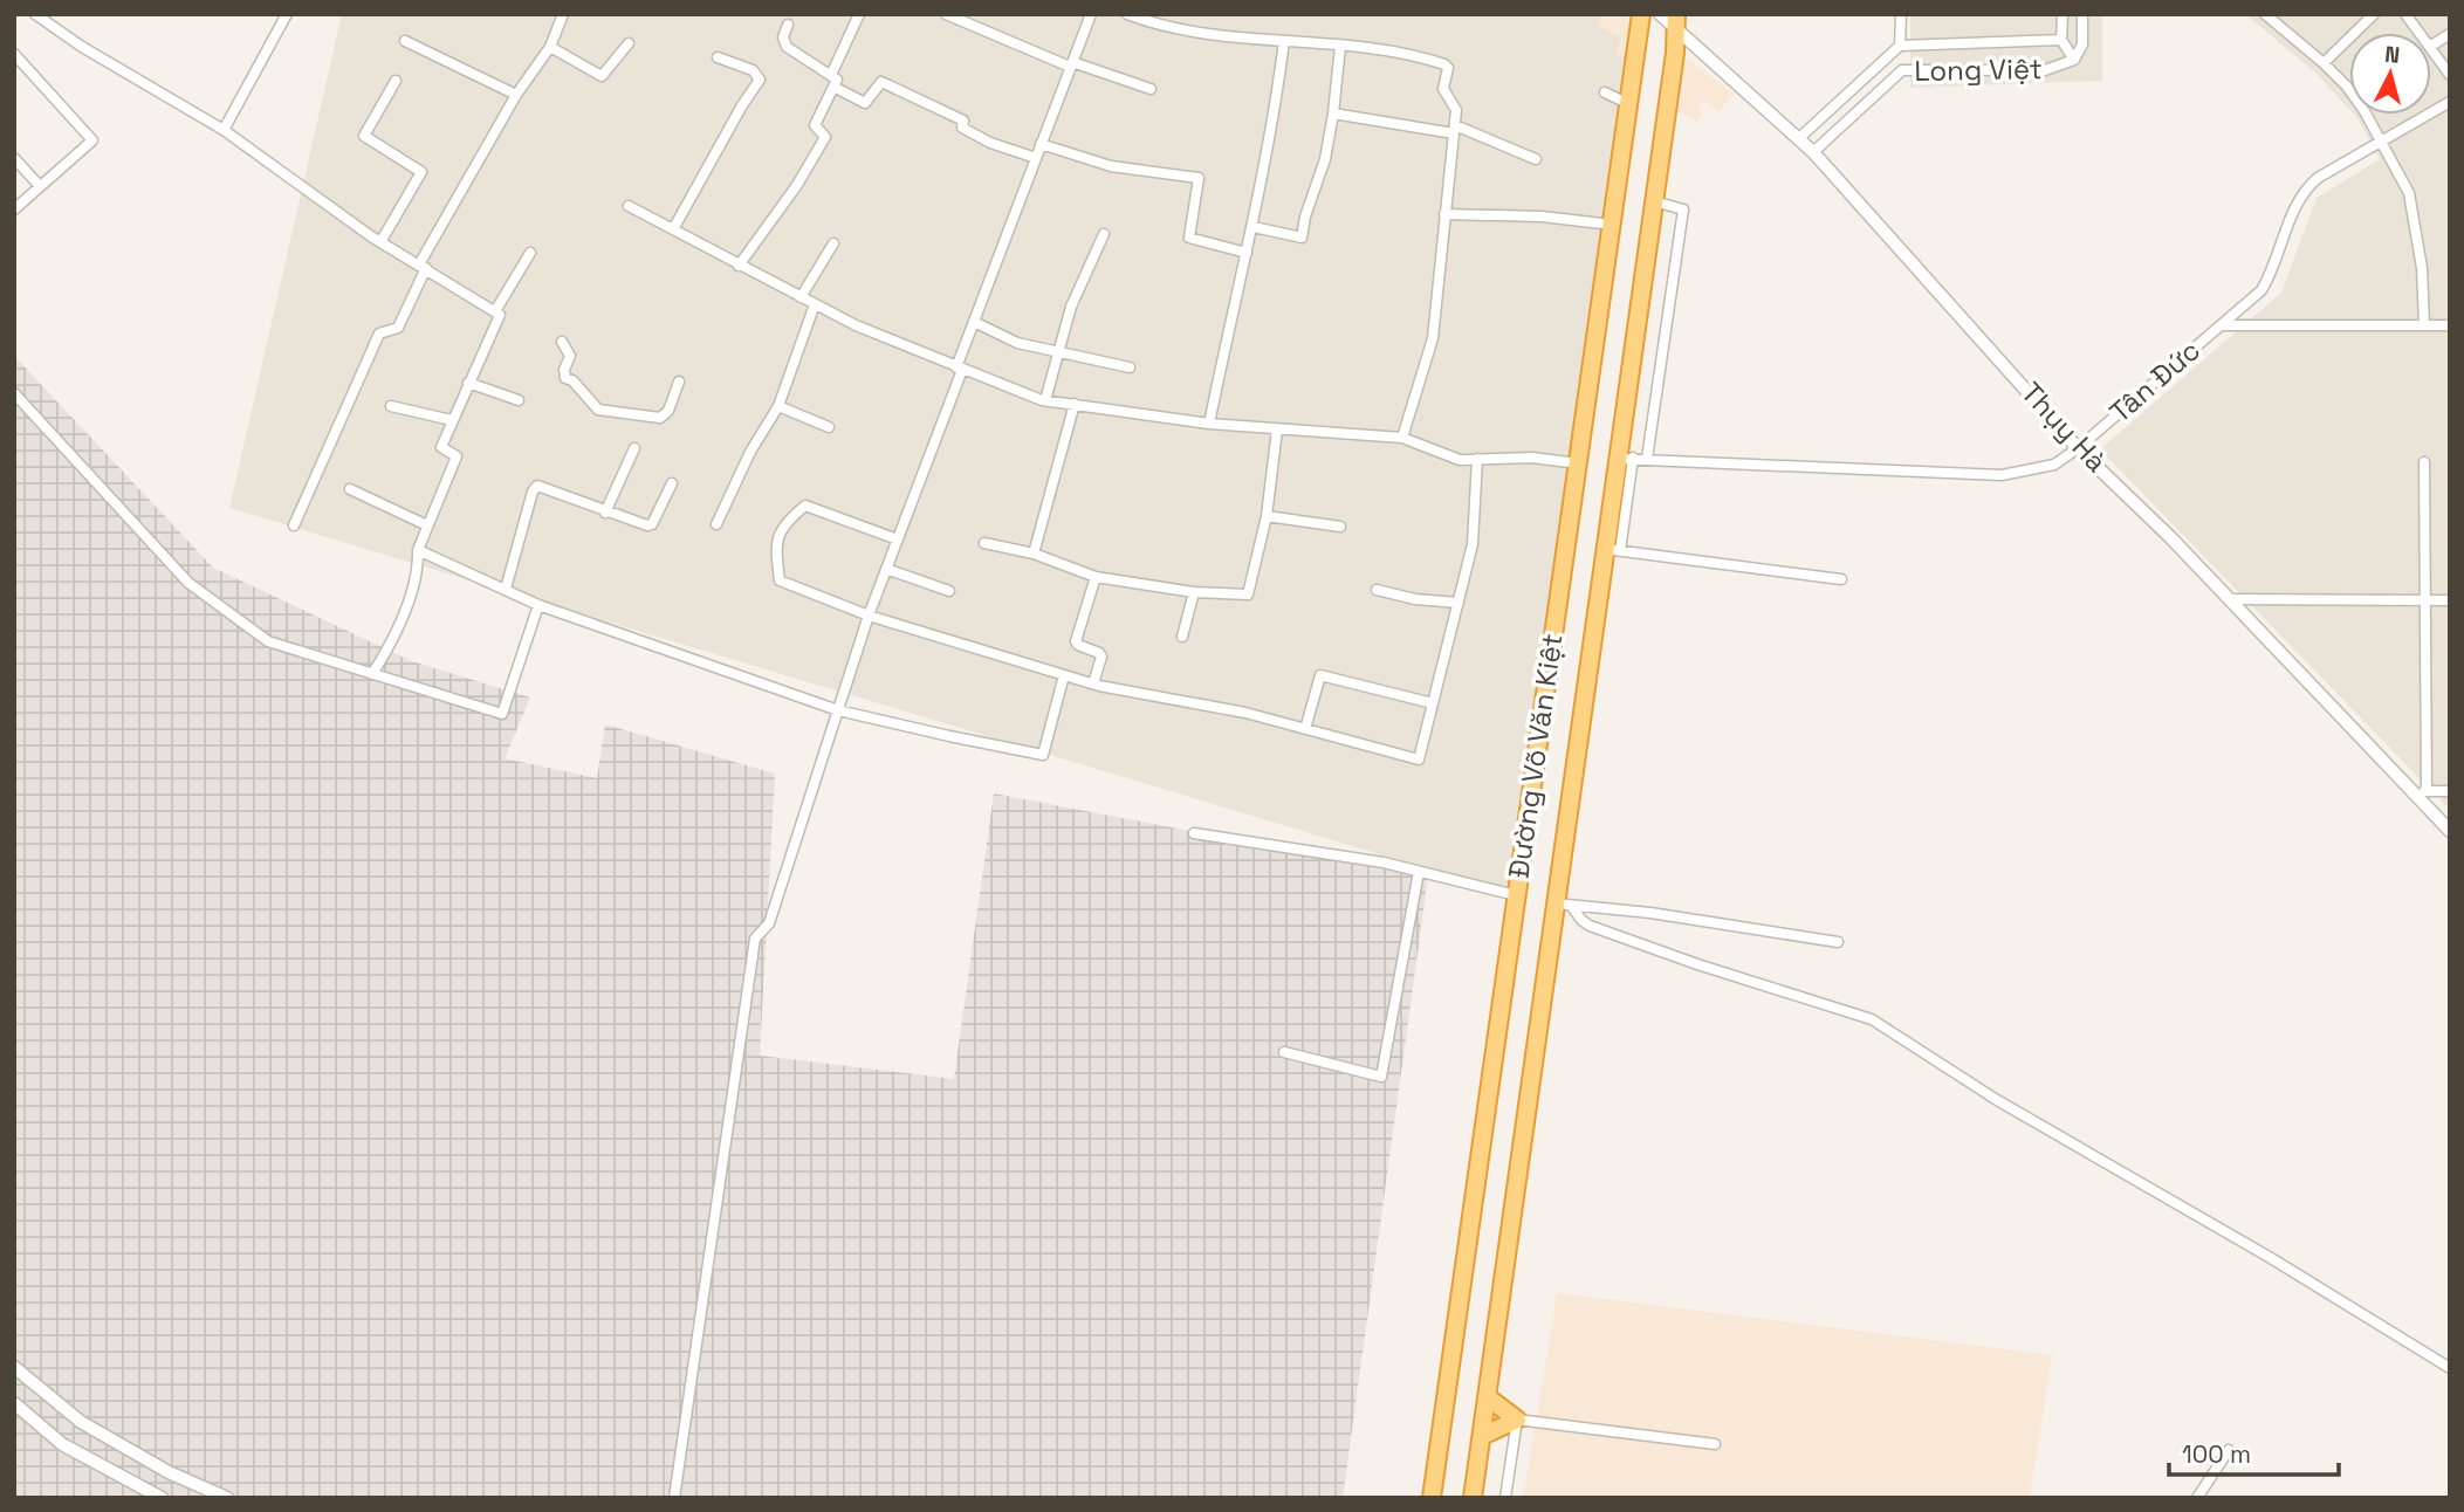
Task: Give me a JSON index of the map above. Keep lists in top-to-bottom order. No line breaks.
{"streets":{"highway":["Đường Võ Văn Kiệt"],"street":["Long Việt","Tân Đức","Thụy Hà"]},"crossings":[["Long Việt","Thụy Hà"],["Tân Đức","Thụy Hà"],["Tân Đức","Đường Võ Văn Kiệt"],["Thụy Hà","Đường Võ Văn Kiệt"]],"scale_bar":"100 m","north":"top"}
